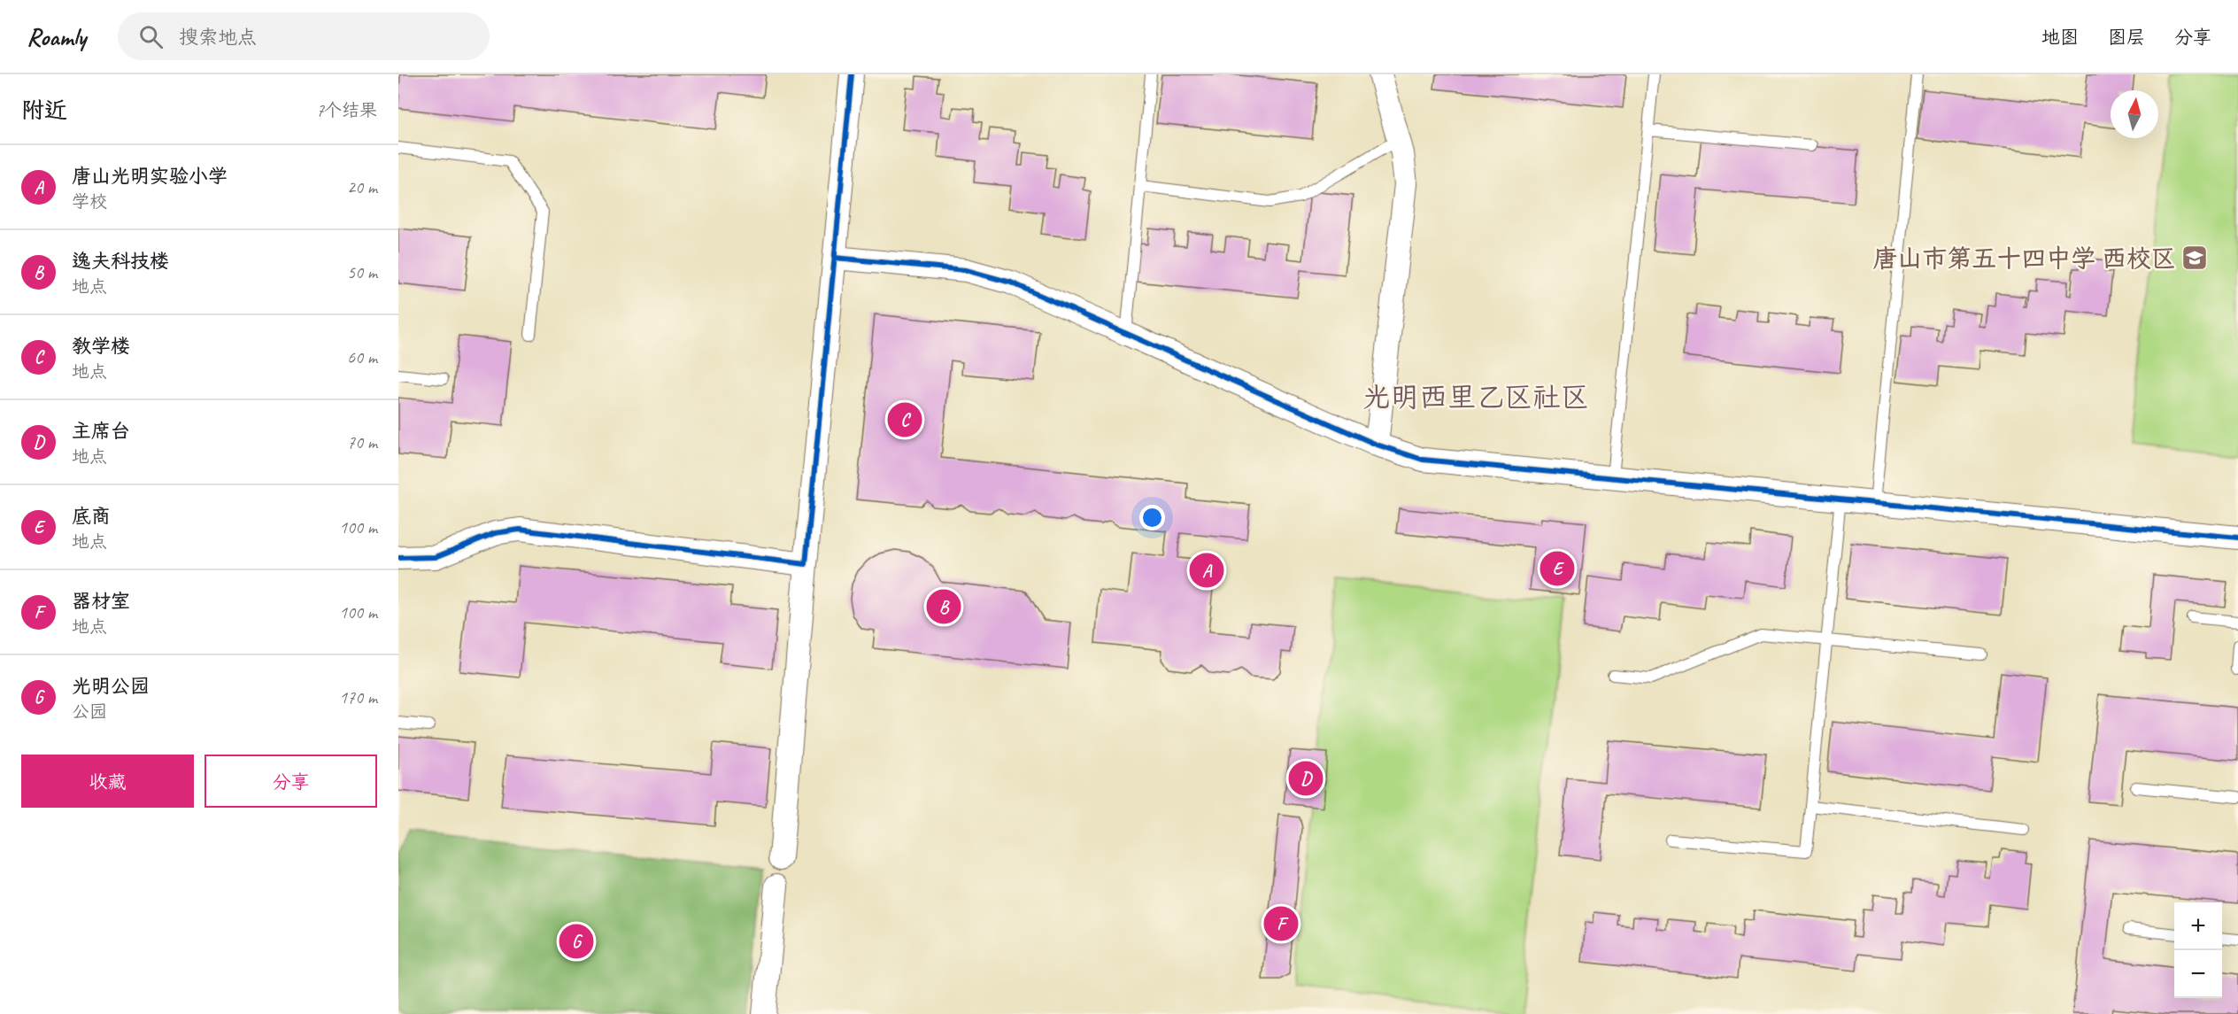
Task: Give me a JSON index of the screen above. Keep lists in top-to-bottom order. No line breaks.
{"districts":["光明西里乙区社区"],"places":{"school or university":["唐山市第五十四中学 西校区"]},"north":"top","page":{"header":"Roamly","search":"搜索地点","nav":["地图","图层","分享"],"heading":["附近","7个结果"],"list":[{"mark":"A","name":"唐山光明实验小学","note":"学校","value":"20 m"},{"mark":"B","name":"逸夫科技楼","note":"地点","value":"50 m"},{"mark":"C","name":"教学楼","note":"地点","value":"60 m"},{"mark":"D","name":"主席台","note":"地点","value":"70 m"},{"mark":"E","name":"底商","note":"地点","value":"100 m"},{"mark":"F","name":"器材室","note":"地点","value":"100 m"},{"mark":"G","name":"光明公园","note":"公园","value":"170 m"}],"pins":["C","E","A","B","D","F","G"],"buttons":["收藏","分享"],"map_buttons":["+","−"]}}
